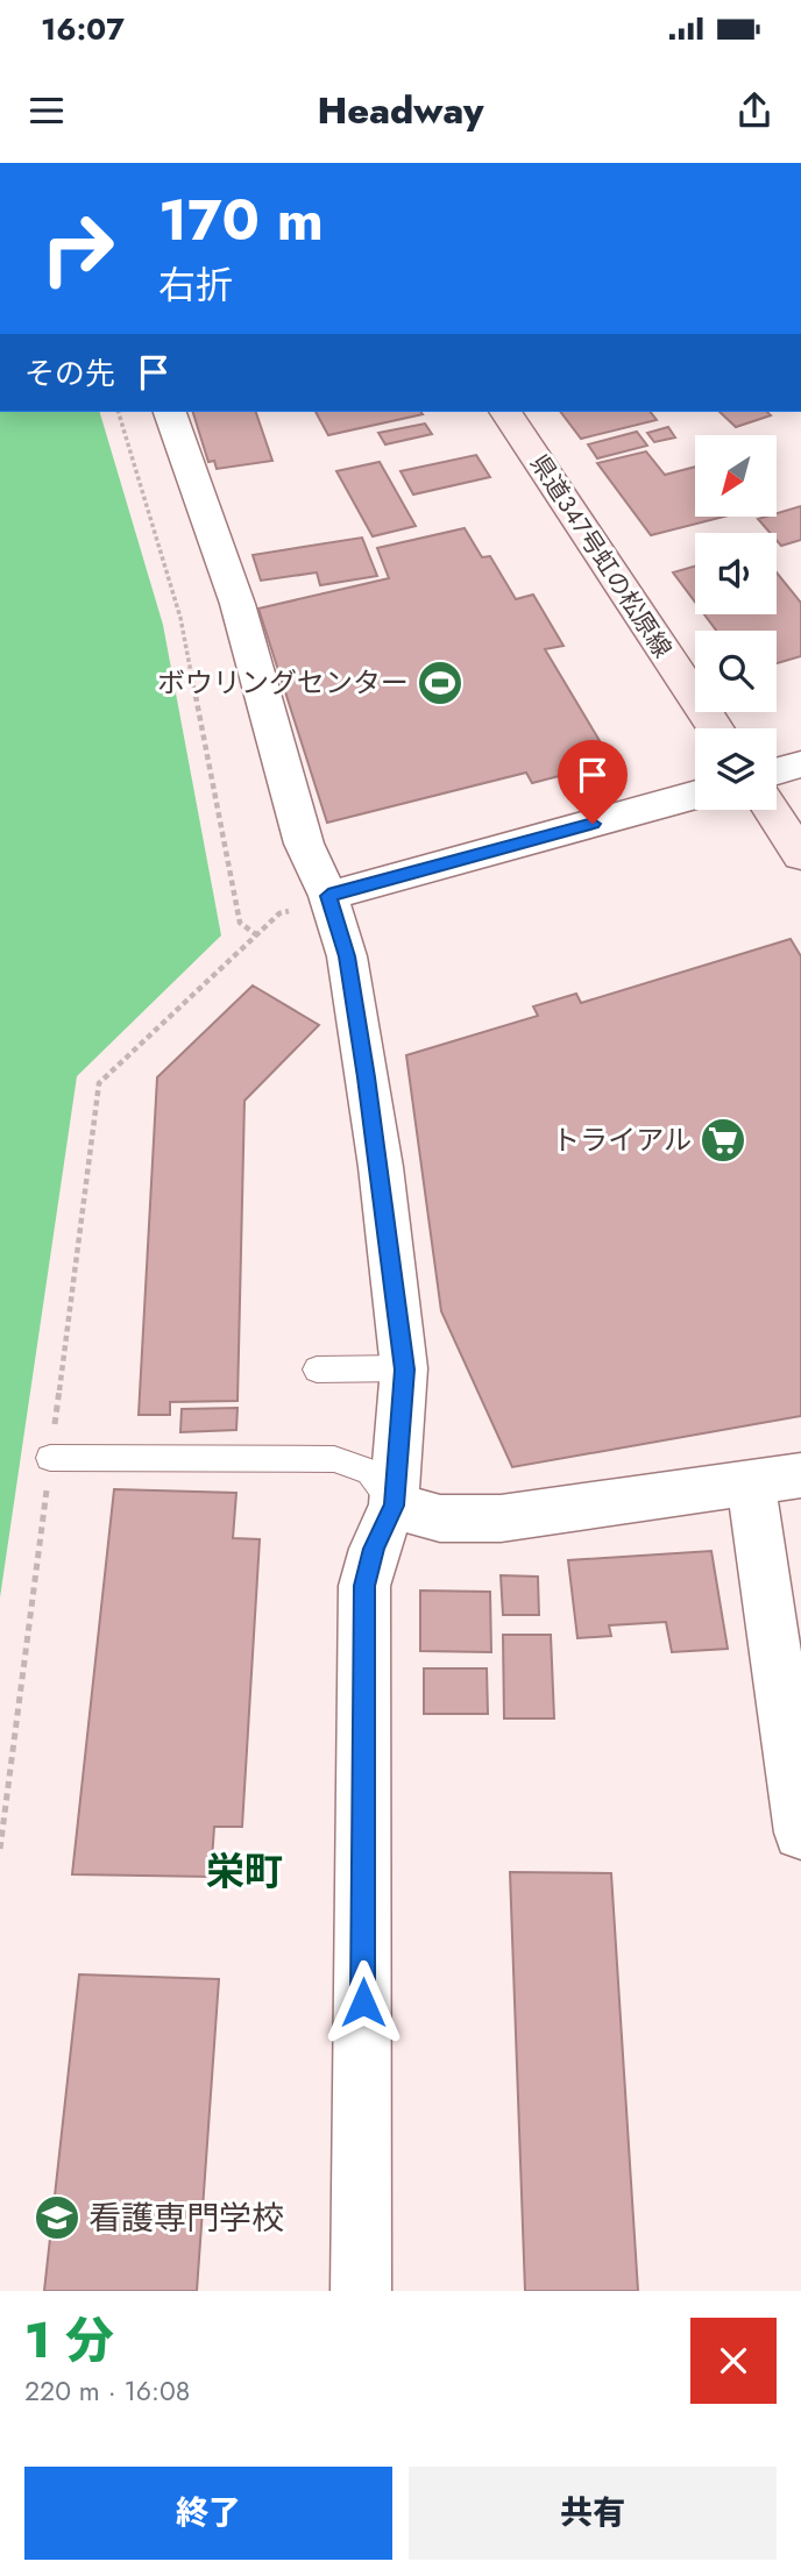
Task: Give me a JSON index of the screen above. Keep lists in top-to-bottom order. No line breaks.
{"streets":{"main road":["県道347号虹の松原線"]},"districts":["栄町"],"places":{"sports":["ボウリングセンター"],"supermarket":["トライアル"],"school or university":["看護専門学校"]},"north":"bottom left","page":{"status":"16:07","header":"Headway","turn":["170 m","右折"],"then":"その先","heading":["1 分","220 m · 16:08"],"buttons":["終了","共有"]}}
